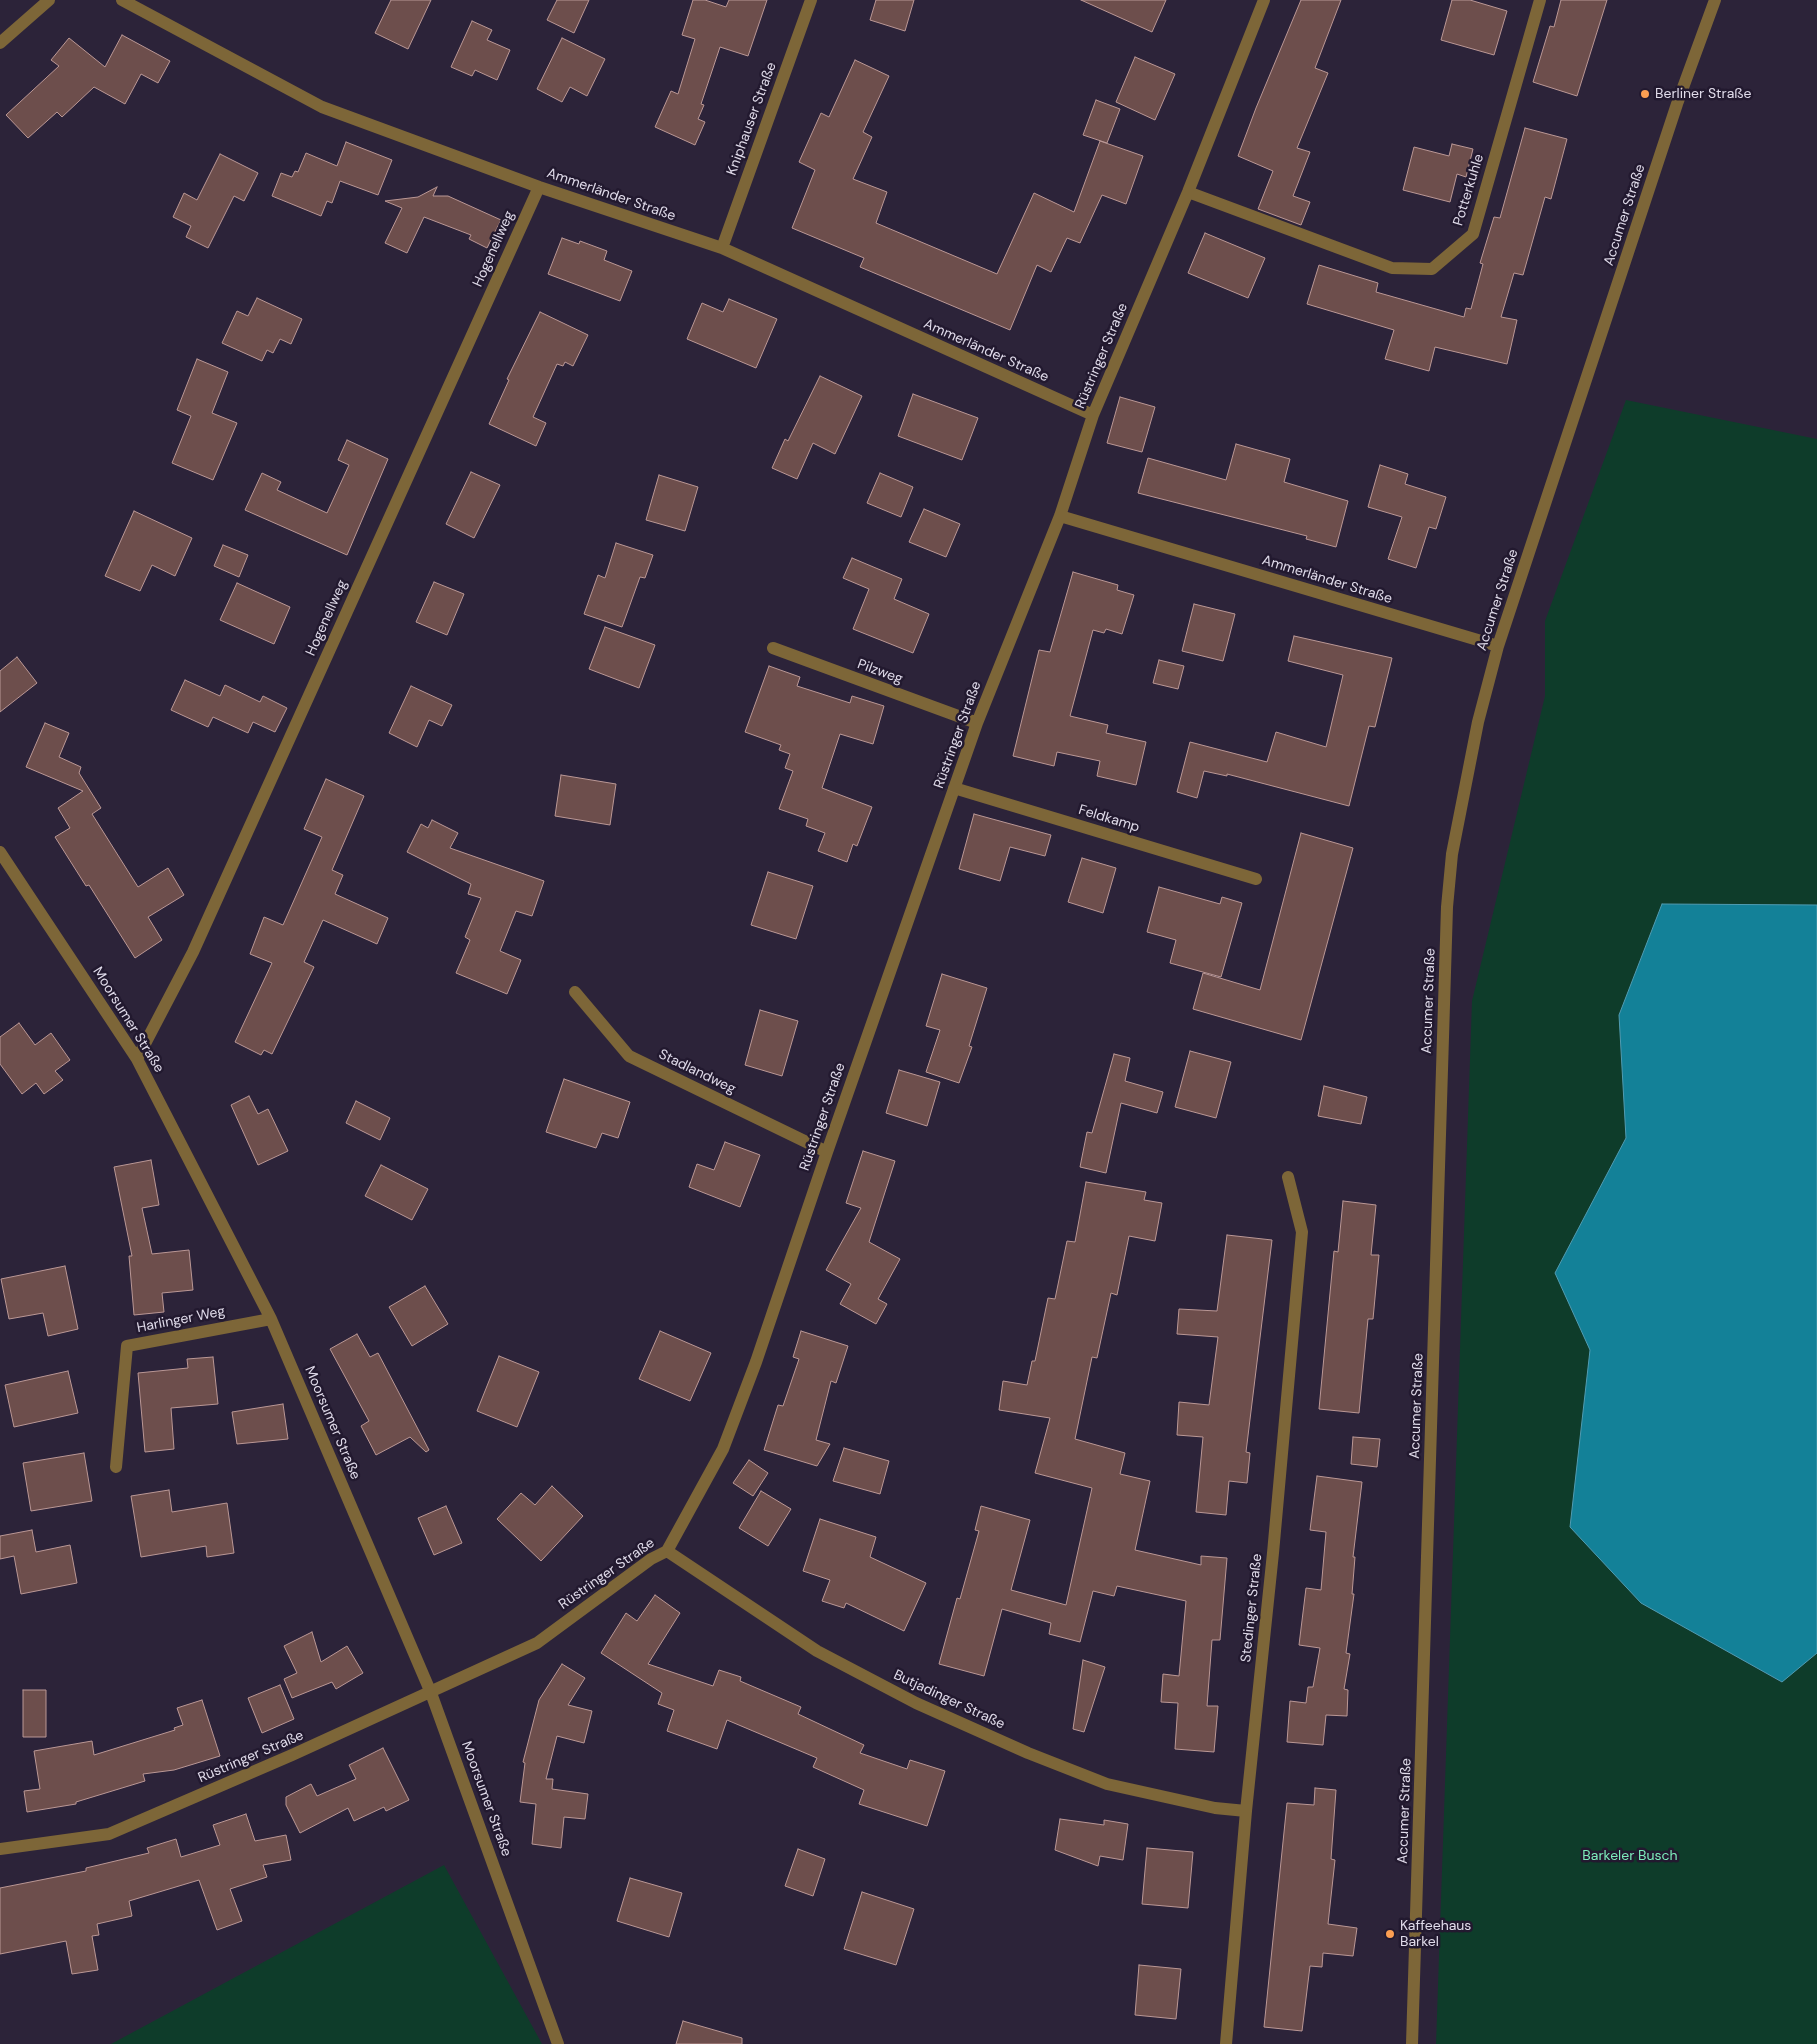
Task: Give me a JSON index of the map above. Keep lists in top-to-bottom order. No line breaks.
{"streets":{"street":["Kniphauser Straße","Potterkuhle","Ammerländer Straße","Accumer Straße","Hogenellweg","Rüstringer Straße","Pilzweg","Feldkamp","Moorsumer Straße","Stadlandweg","Harlinger Weg","Stedinger Straße","Butjadinger Straße"]},"crossings":[["Kniphauser Straße","Ammerländer Straße"],["Potterkuhle","Rüstringer Straße"],["Ammerländer Straße","Accumer Straße"],["Ammerländer Straße","Hogenellweg"],["Ammerländer Straße","Rüstringer Straße"],["Hogenellweg","Moorsumer Straße"],["Rüstringer Straße","Pilzweg"],["Rüstringer Straße","Feldkamp"],["Rüstringer Straße","Moorsumer Straße"],["Rüstringer Straße","Stadlandweg"],["Rüstringer Straße","Butjadinger Straße"],["Moorsumer Straße","Harlinger Weg"],["Stedinger Straße","Butjadinger Straße"]],"parks":["Barkeler Busch"],"places":["Berliner Straße","Kaffeehaus Barkel"]}
